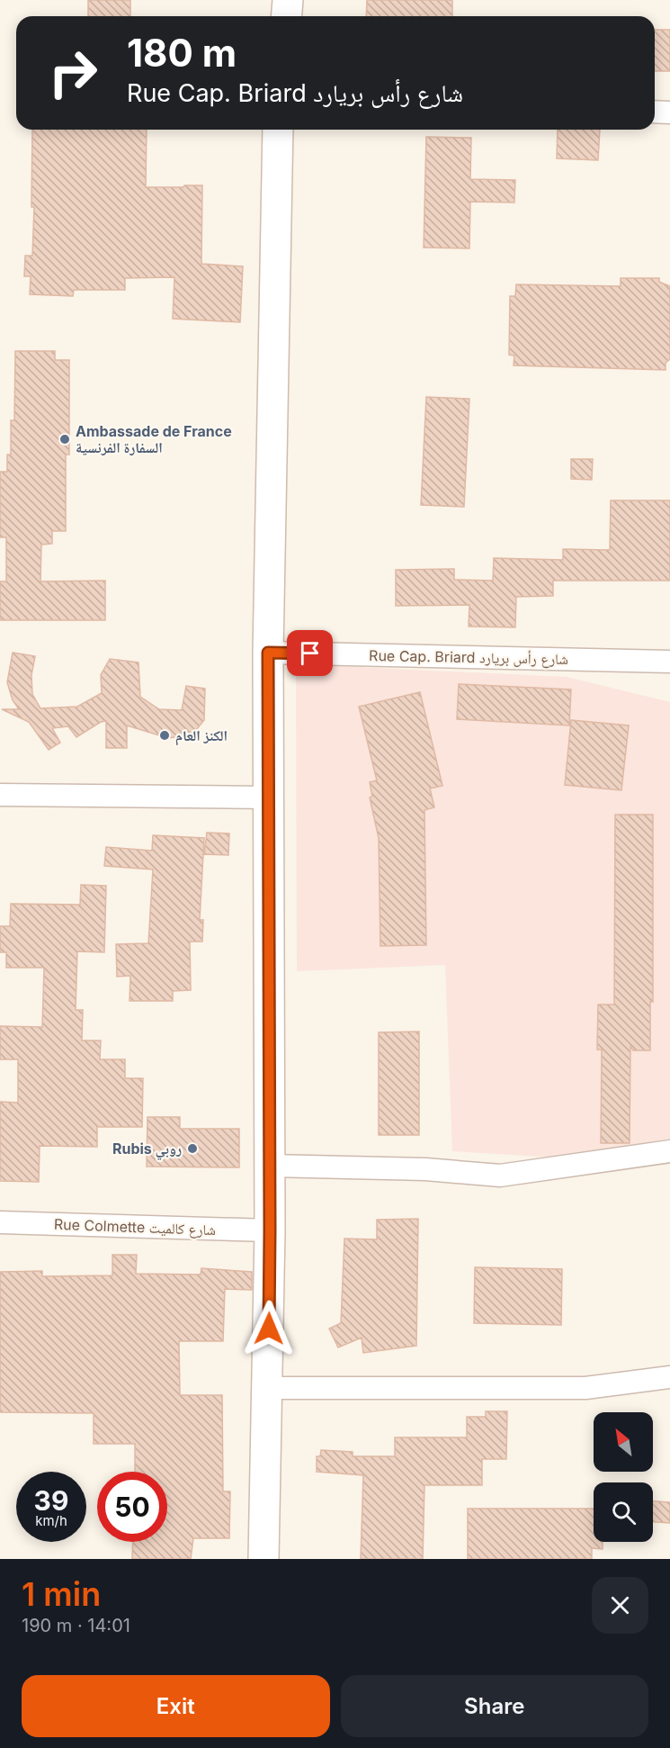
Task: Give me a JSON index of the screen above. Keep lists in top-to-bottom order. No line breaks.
{"streets":{"street":["Rue Cap. Briard شارع رأس بريارد","Rue Colmette شارع كالميت"]},"places":["Ambassade de France السفارة الفرنسية","الكنز العام","Rubis روبي"],"north":"top left","page":{"turn":["180 m","Rue Cap. Briard شارع رأس بريارد"],"speed":"39 km/h","limit":"50","heading":["1 min","190 m · 14:01"],"buttons":["Exit","Share"]}}
